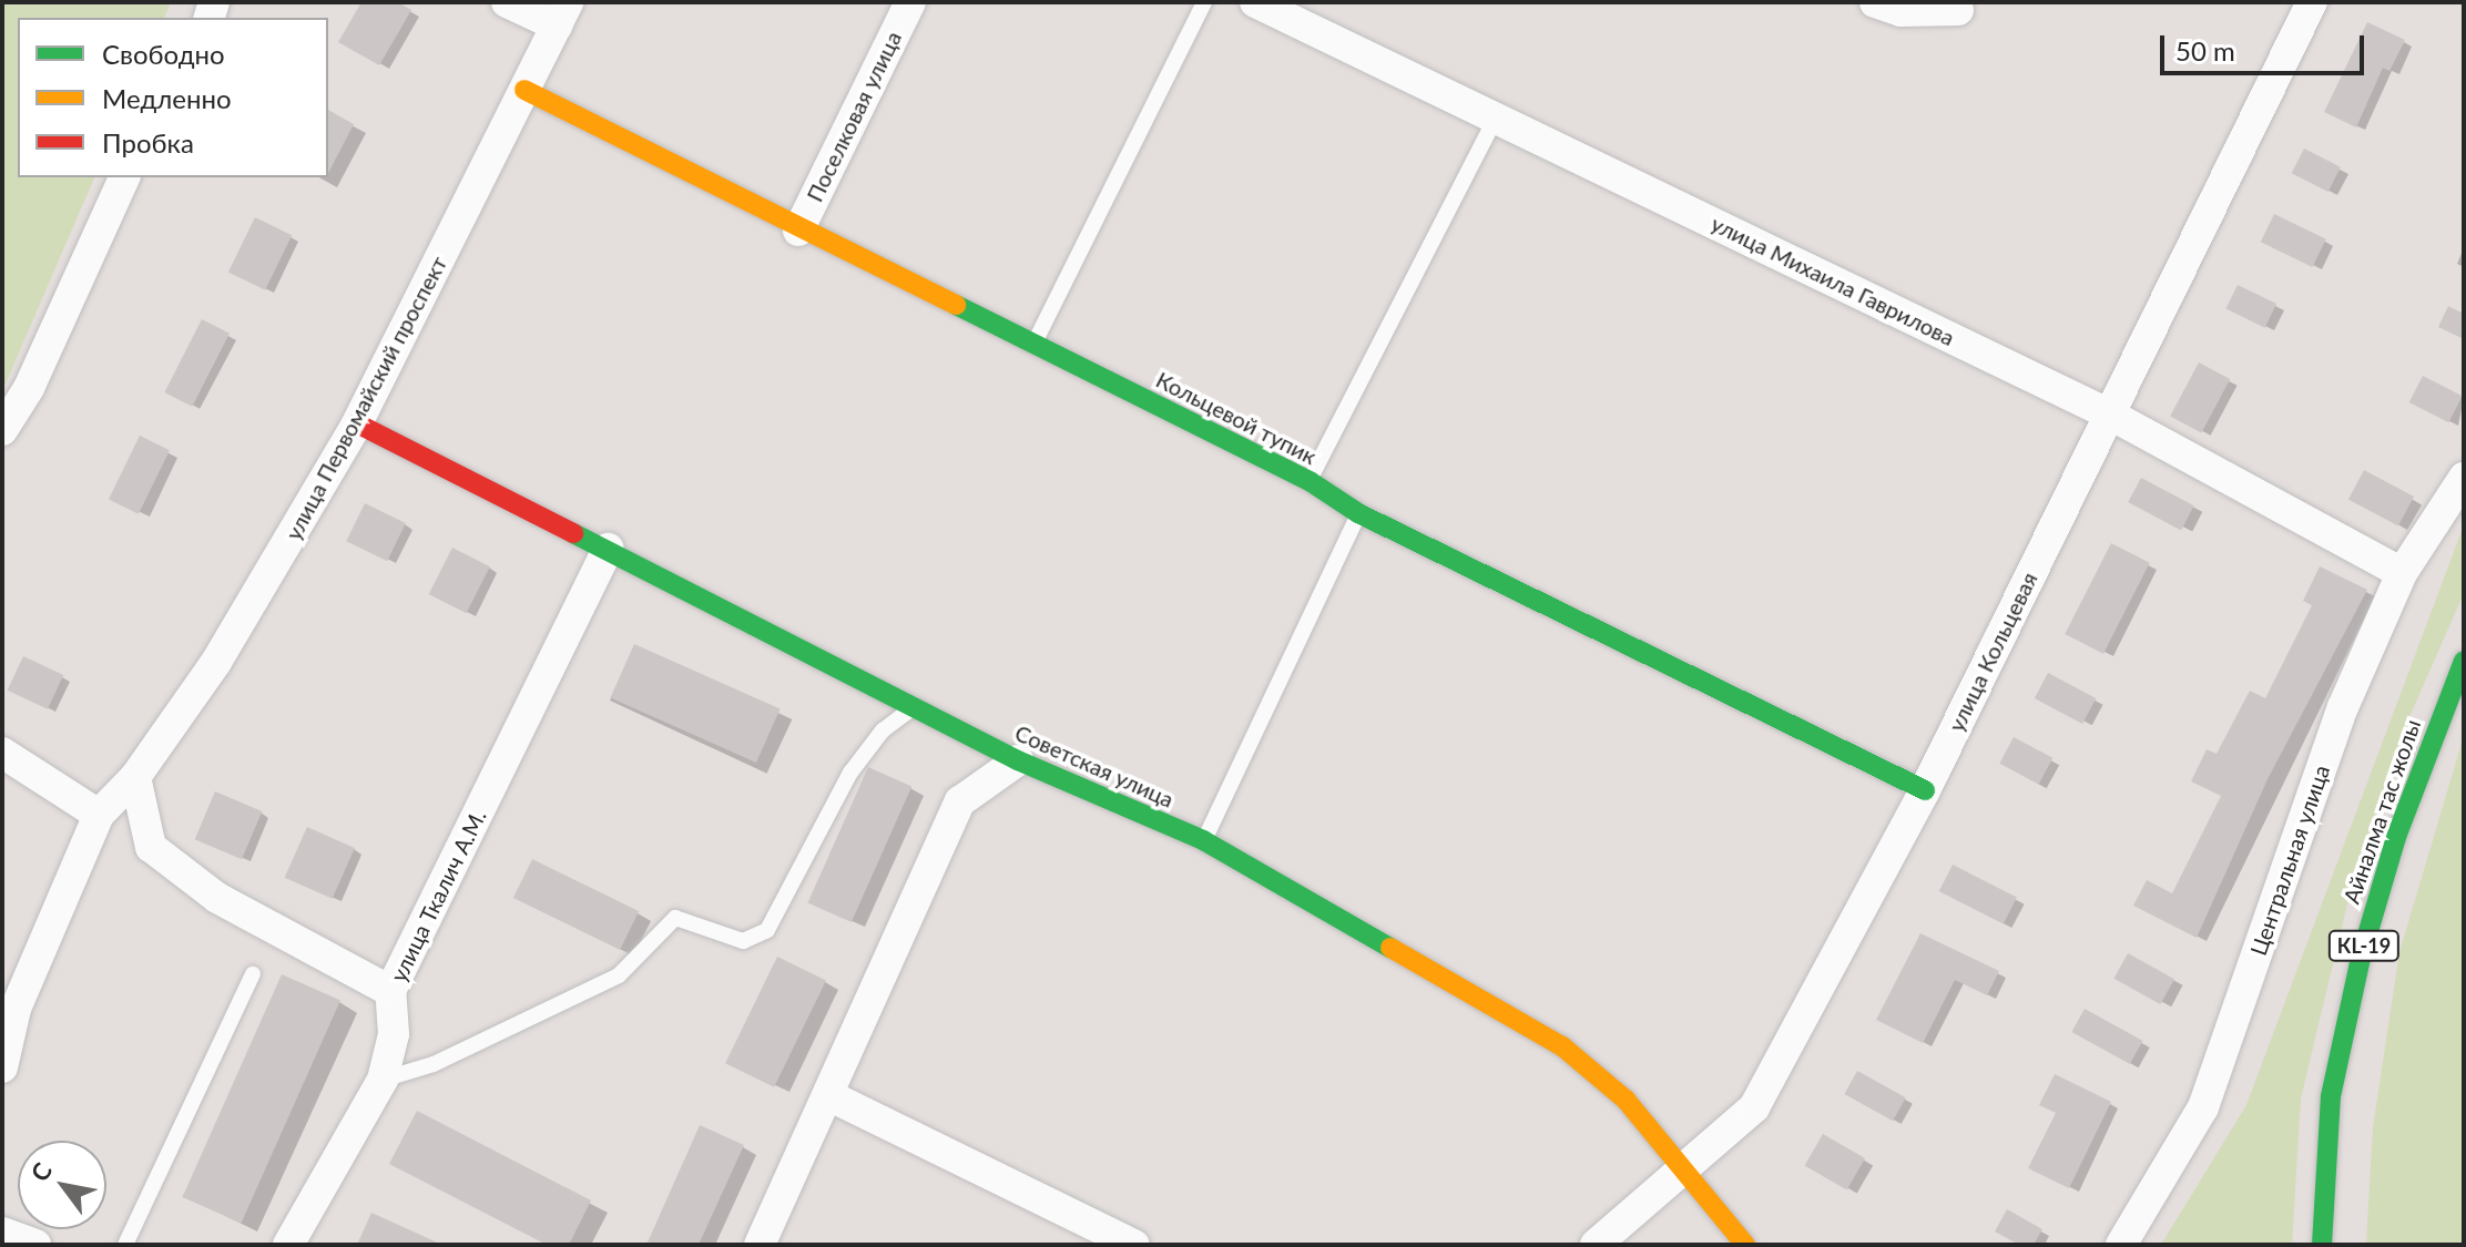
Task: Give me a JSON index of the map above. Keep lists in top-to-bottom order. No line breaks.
{"streets":{"main road":["Кольцевой тупик","Советская улица","Айналма тас жолы","КL-19"],"street":["Поселковая улица","улица Михаила Гаврилова","улица Первомайский проспект","улица Кольцевая","Центральная улица","улица Ткалич А.М."]},"crossings":[["Поселковая улица","Кольцевой тупик"],["улица Михаила Гаврилова","улица Кольцевая"],["улица Михаила Гаврилова","Центральная улица"],["улица Первомайский проспект","Кольцевой тупик"],["улица Первомайский проспект","Советская улица"],["Кольцевой тупик","улица Кольцевая"],["улица Кольцевая","Советская улица"],["Советская улица","улица Ткалич А.М."]],"legend":["Свободно","Медленно","Пробка"],"scale_bar":"50 m","north":"top left"}
